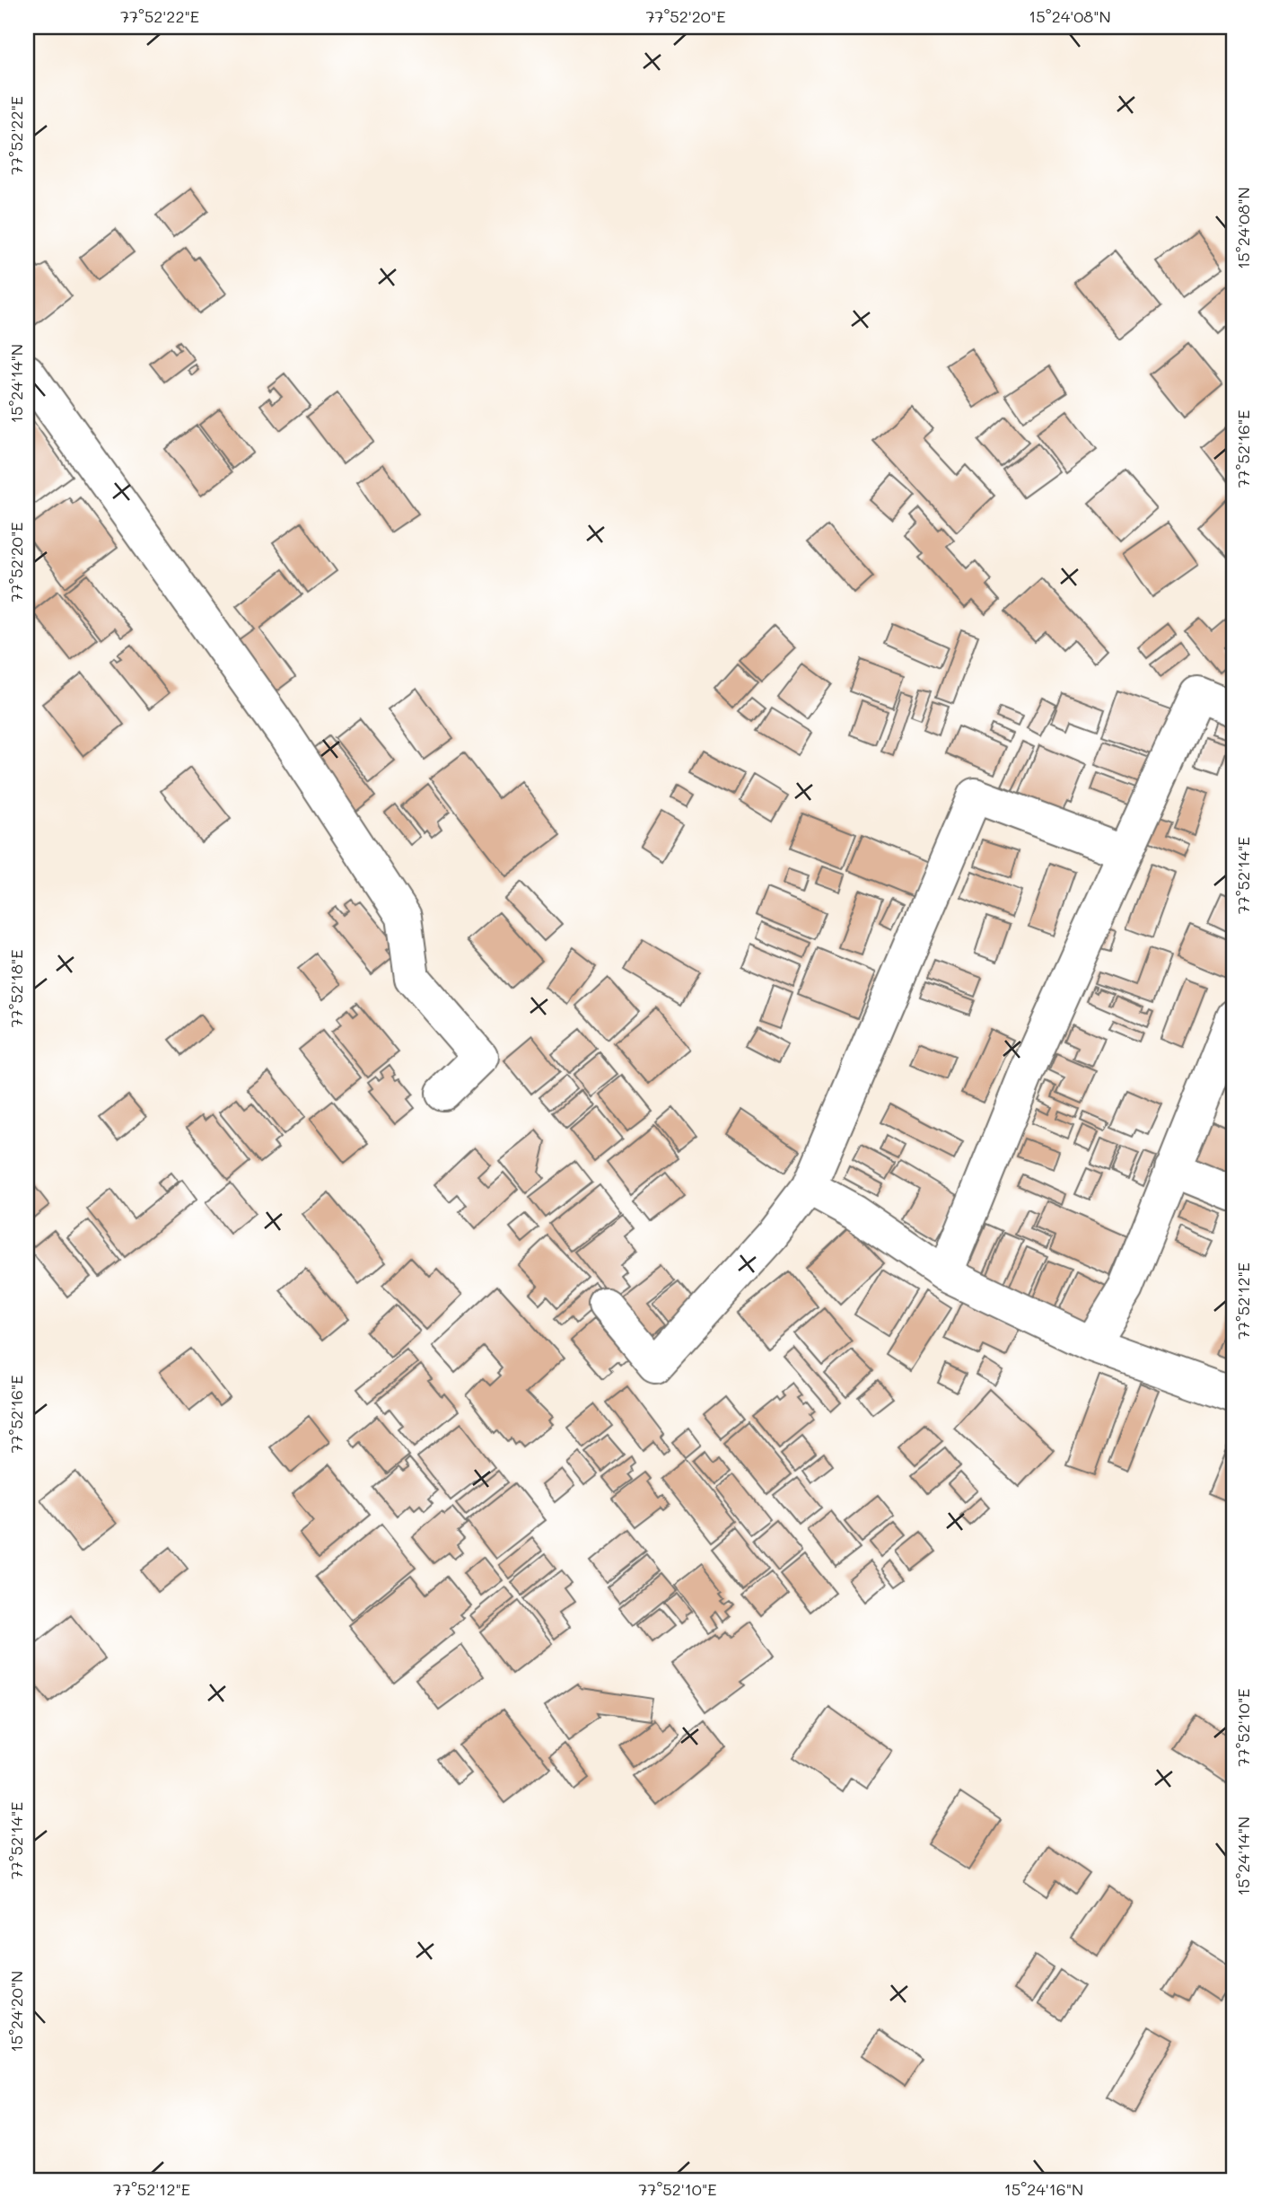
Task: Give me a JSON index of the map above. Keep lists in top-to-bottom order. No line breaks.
{"coordinates":["77°52'22\"E","77°52'20\"E","15°24'08\"N","15°24'14\"N","77°52'16\"E","77°52'14\"E","77°52'18\"E","77°52'12\"E","77°52'10\"E","15°24'20\"N","15°24'16\"N"]}
